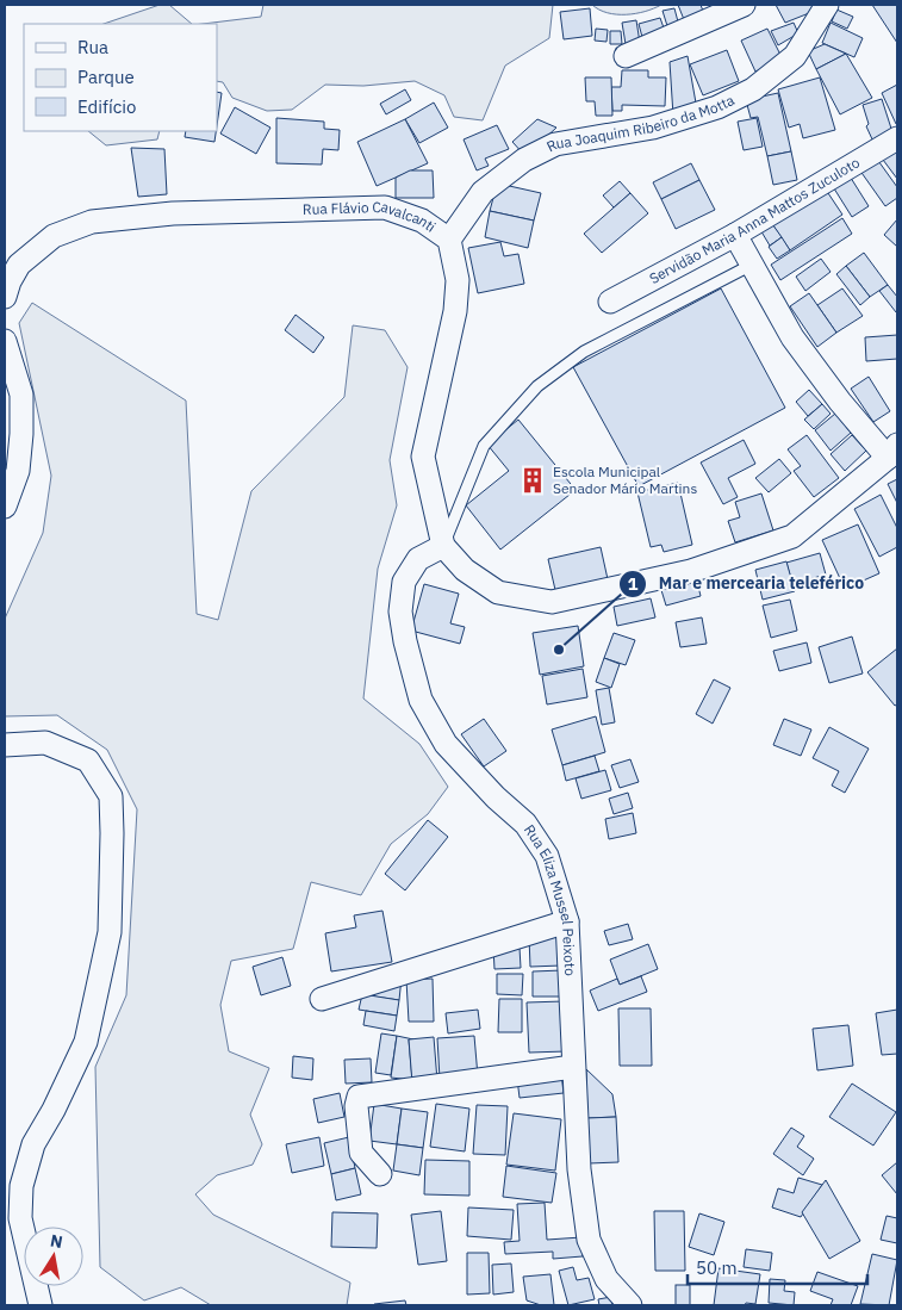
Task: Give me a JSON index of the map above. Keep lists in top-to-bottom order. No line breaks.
{"streets":{"street":["Rua Joaquim Ribeiro da Motta","Rua Flávio Cavalcanti","Servidão Maria Anna Mattos Zuculoto","Rua Eliza Mussel Peixoto"]},"crossings":[["Rua Joaquim Ribeiro da Motta","Rua Flávio Cavalcanti"],["Rua Flávio Cavalcanti","Rua Eliza Mussel Peixoto"]],"places":{"building":["Escola Municipal Senador Mário Martins"],"other":["Mar e mercearia teleférico"]},"legend":["Rua","Parque","Edifício"],"scale_bar":"50 m","north":"top"}
